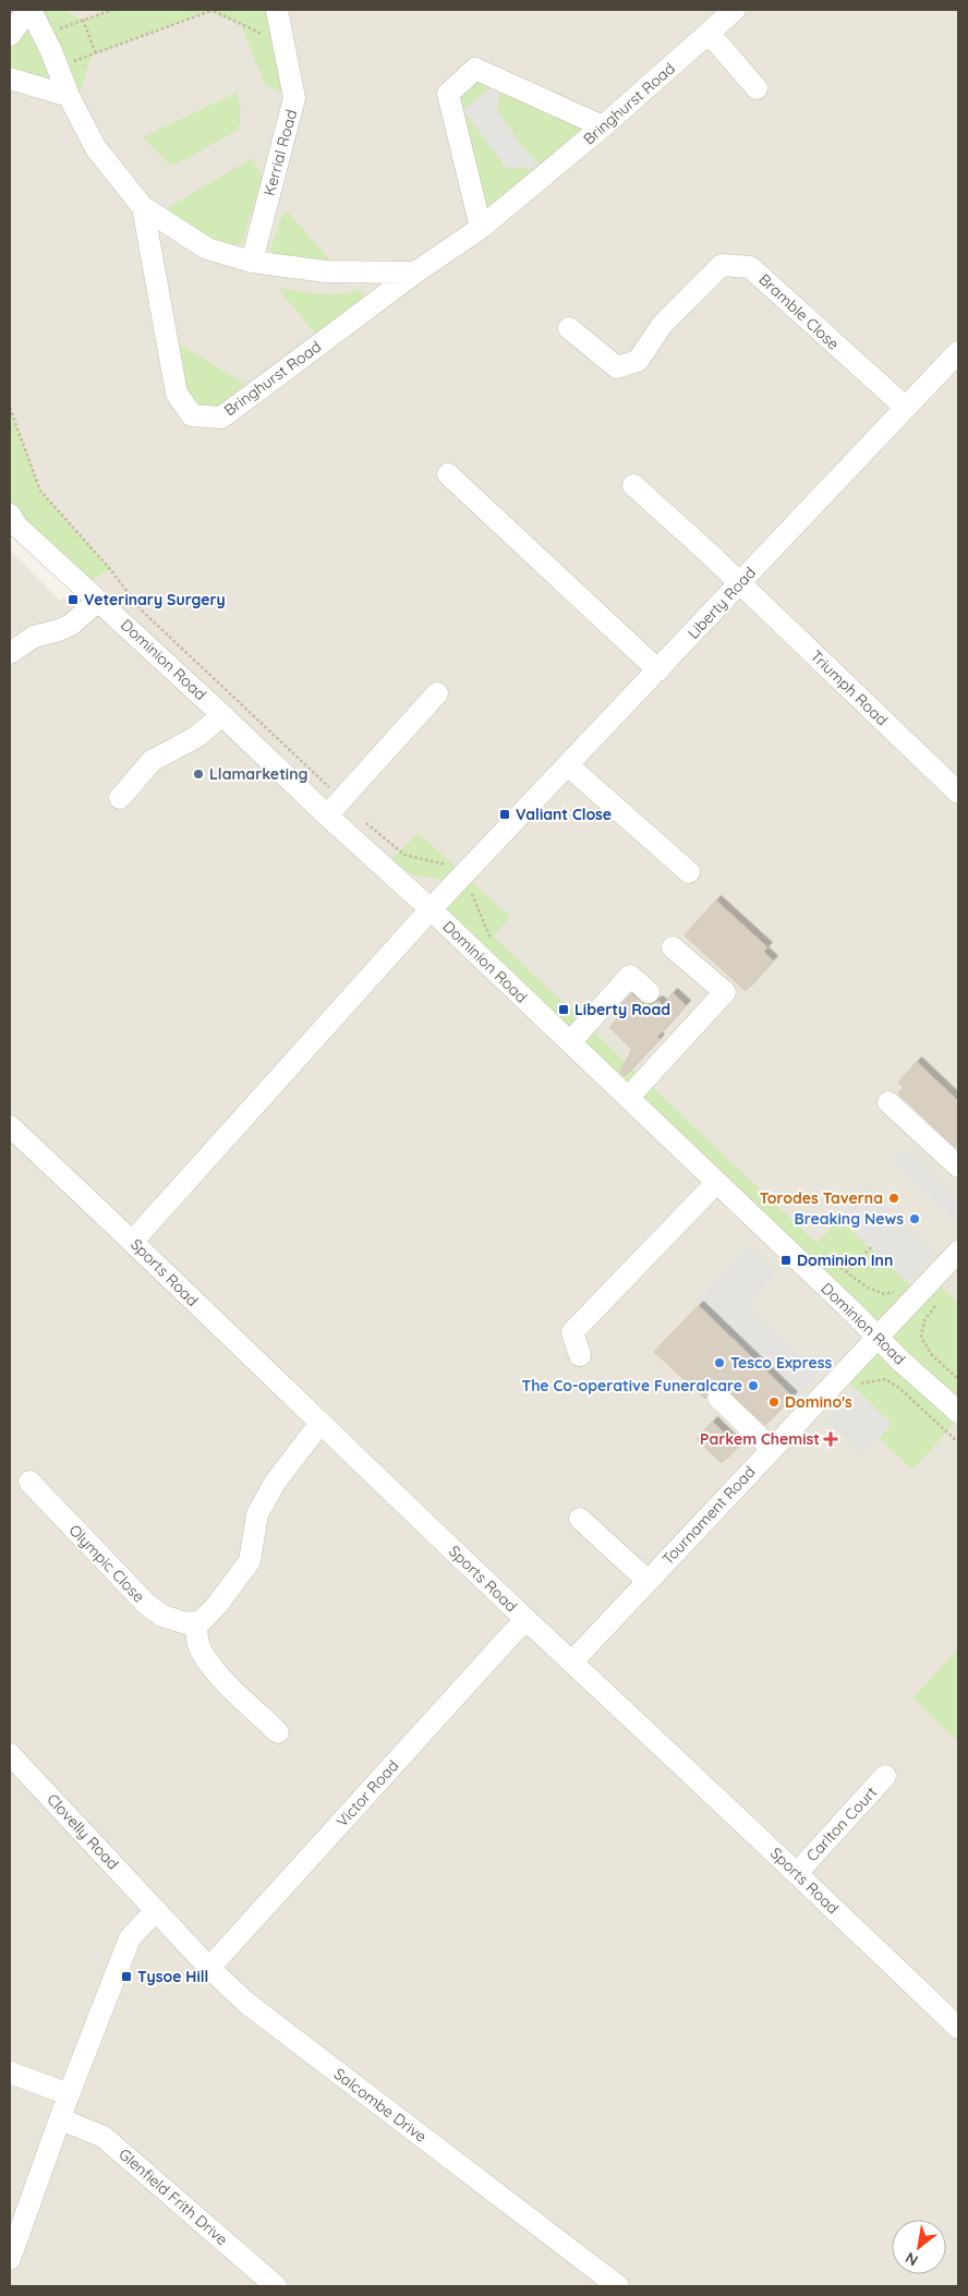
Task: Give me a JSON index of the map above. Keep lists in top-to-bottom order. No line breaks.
{"streets":{"street":["Bringhurst Road","Kerrial Road","Bramble Close","Liberty Road","Dominion Road","Triumph Road","Sports Road","Tournament Road","Olympic Close","Victor Road","Carlton Court","Clovelly Road","Salcombe Drive","Glenfield Frith Drive"]},"crossings":[["Bringhurst Road","Kerrial Road"],["Bramble Close","Liberty Road"],["Liberty Road","Dominion Road"],["Liberty Road","Triumph Road"],["Liberty Road","Sports Road"],["Dominion Road","Tournament Road"],["Sports Road","Tournament Road"],["Sports Road","Victor Road"],["Sports Road","Carlton Court"],["Victor Road","Salcombe Drive"],["Clovelly Road","Salcombe Drive"]],"places":{"transit":["Veterinary Surgery","Valiant Close","Liberty Road","Dominion Inn","Tysoe Hill"],"other":["Llamarketing","Torodes Taverna","Breaking News","Tesco Express","The Co-operative Funeralcare","Domino's"],"health":["Parkem Chemist"]},"north":"bottom left"}
